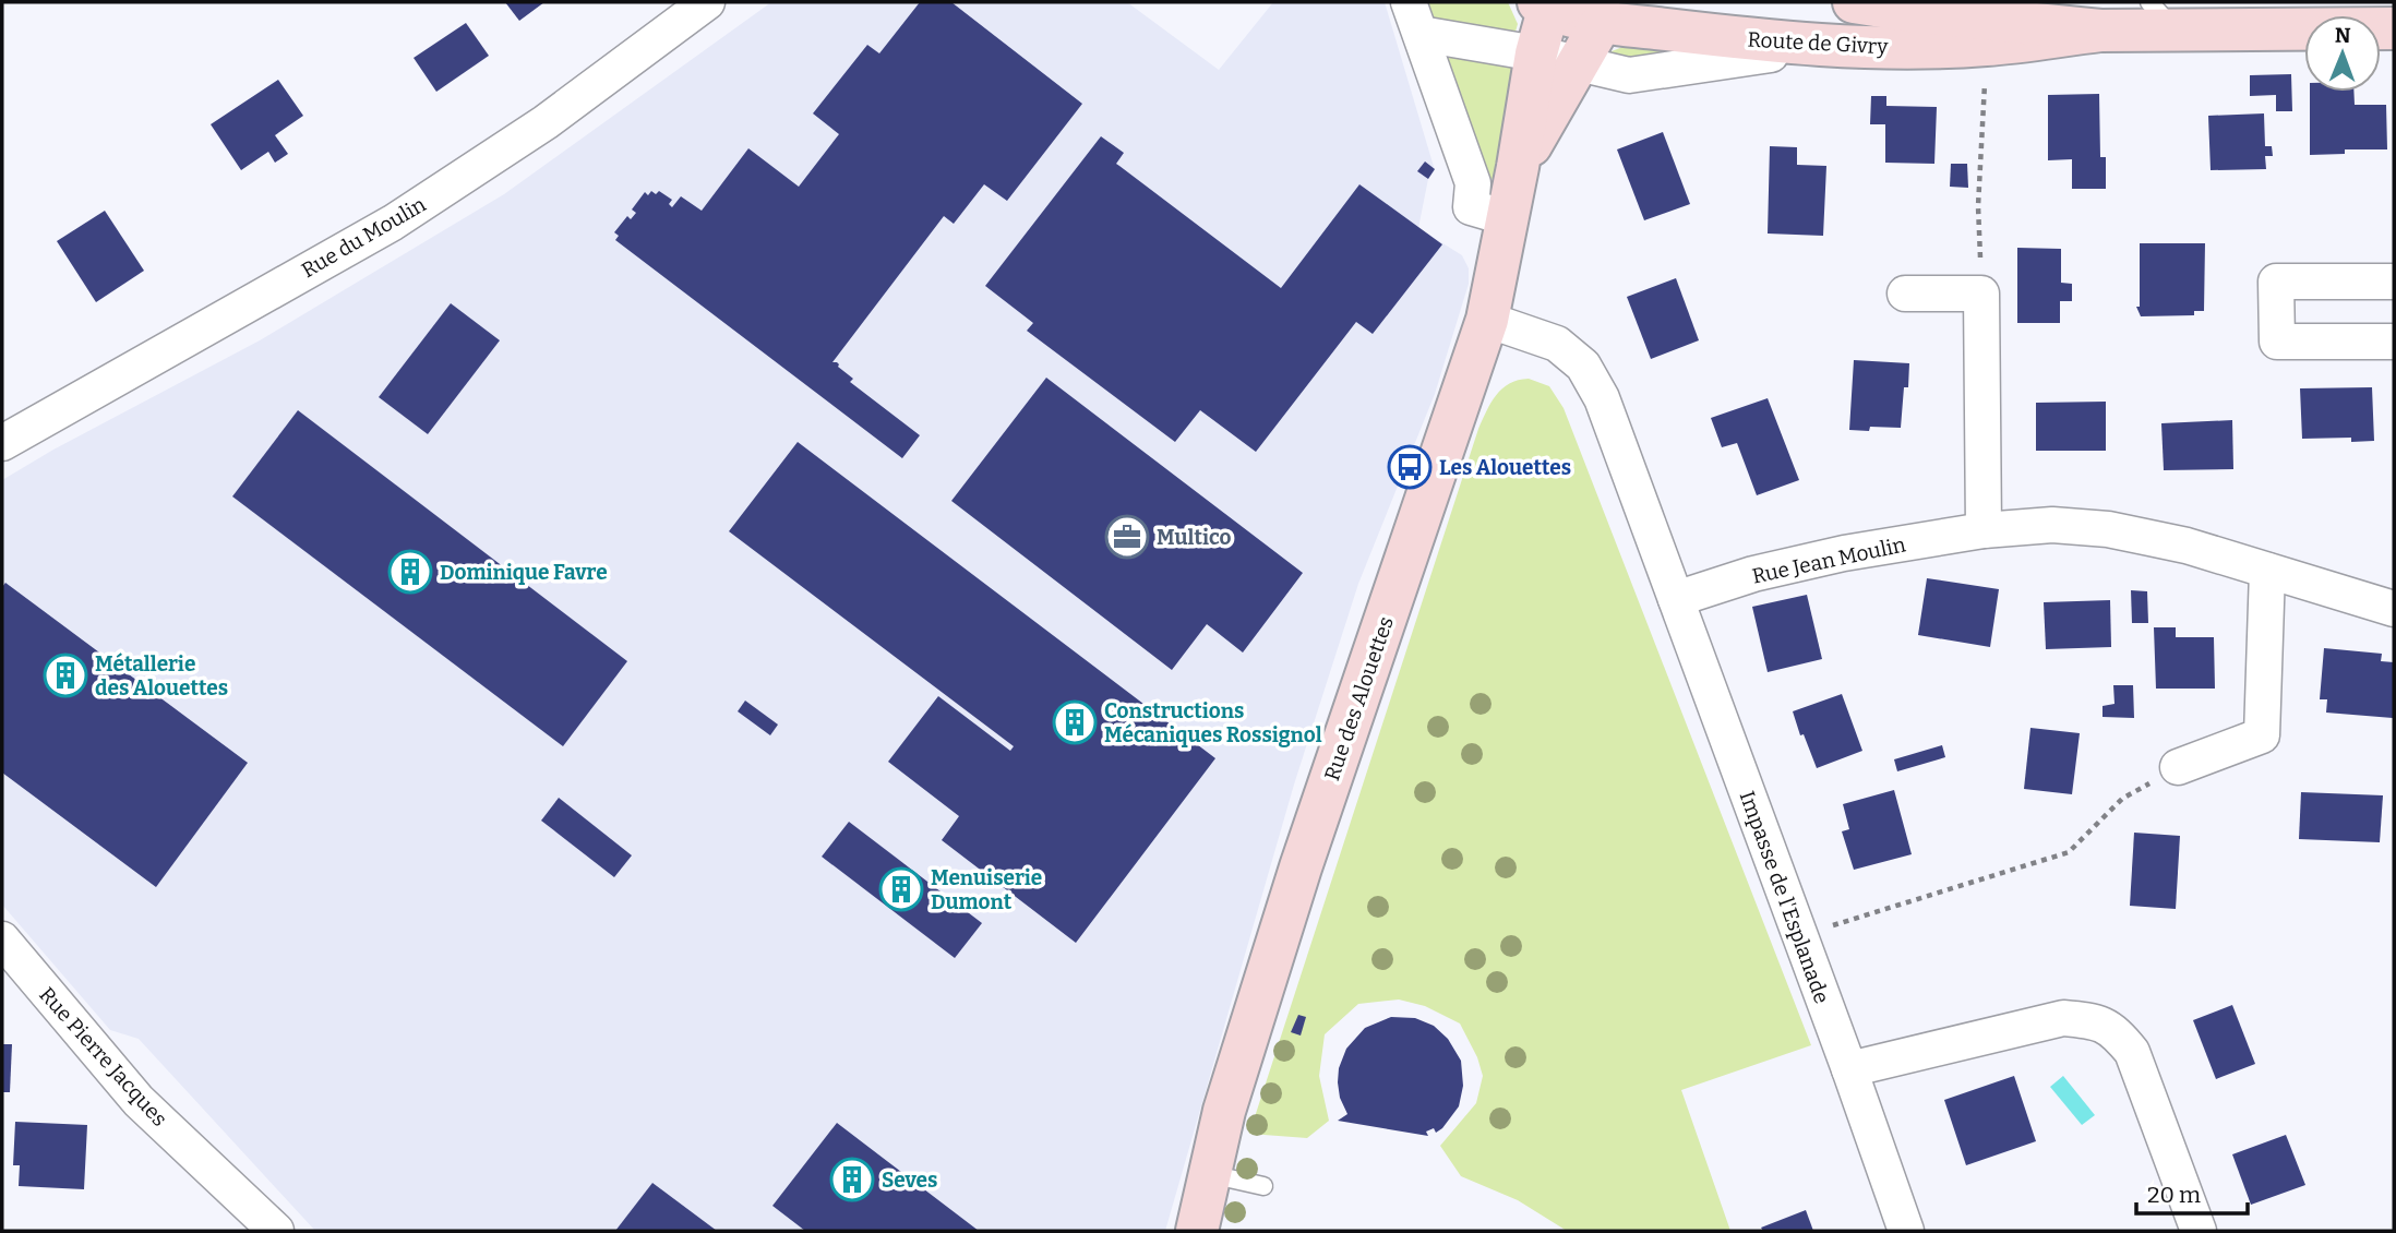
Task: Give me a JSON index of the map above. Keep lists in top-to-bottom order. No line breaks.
{"streets":{"street":["Route de Givry","Rue du Moulin","Rue Jean Moulin","Rue des Alouettes","Impasse de l'Esplanade","Rue Pierre Jacques"]},"crossings":[["Route de Givry","Rue des Alouettes"],["Rue Jean Moulin","Impasse de l'Esplanade"],["Rue des Alouettes","Impasse de l'Esplanade"]],"places":{"bus stop":["Les Alouettes"],"office":["Multico"],"building":["Dominique Favre","Métallerie des Alouettes","Constructions Mécaniques Rossignol","Menuiserie Dumont","Seves"]},"scale_bar":"20 m","north":"top"}
